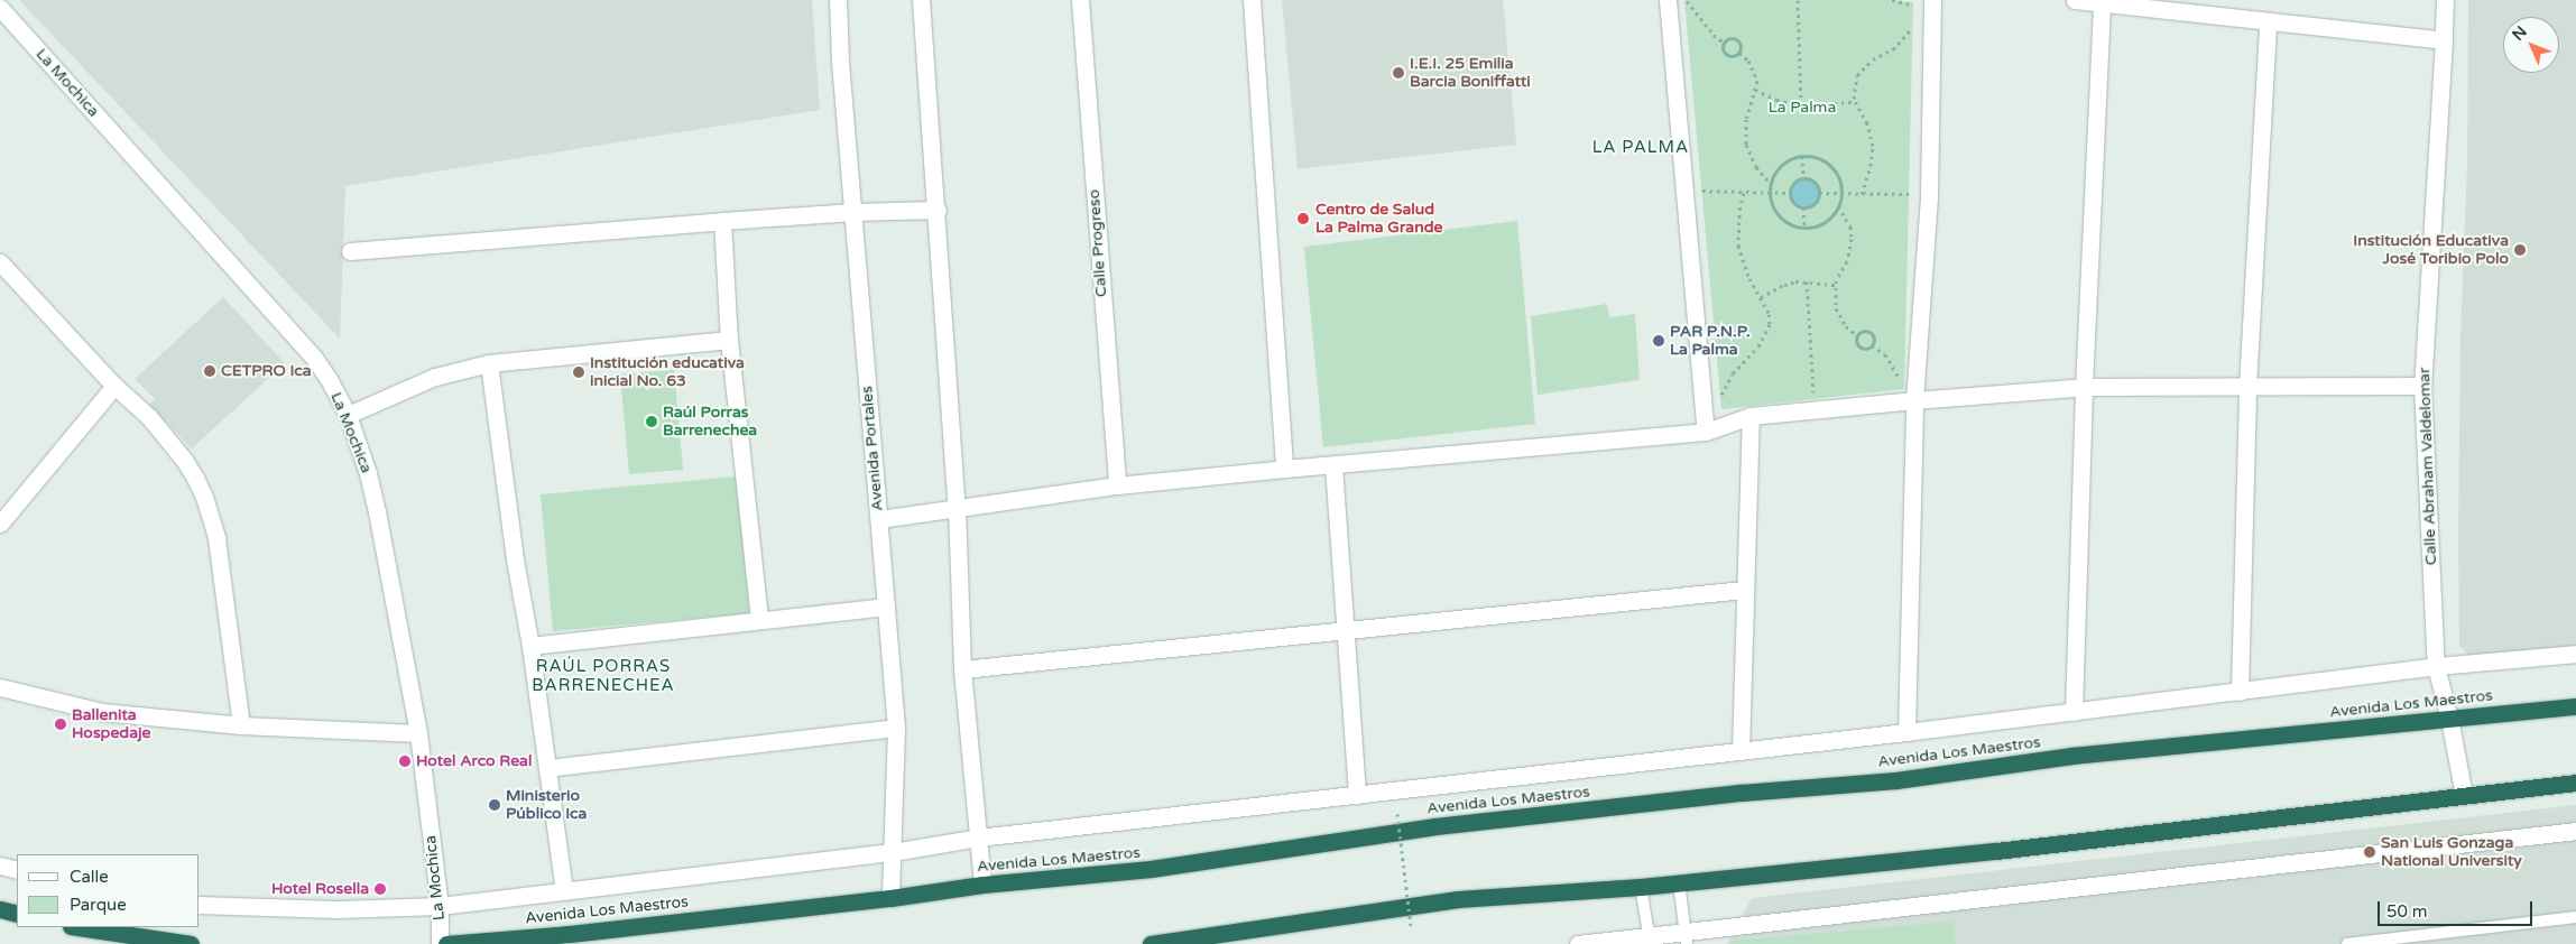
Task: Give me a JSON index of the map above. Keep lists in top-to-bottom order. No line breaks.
{"streets":{"highway":["Avenida Los Maestros"],"street":["La Mochica","Calle Progreso","Avenida Portales","Calle Abraham Valdelomar"]},"crossings":[["Avenida Portales","Avenida Los Maestros"],["Calle Abraham Valdelomar","Avenida Los Maestros"]],"districts":["LA PALMA","RAÚL PORRAS BARRENECHEA"],"parks":["La Palma"],"places":["I.E.I. 25 Emilia Barcia Boniffatti","Centro de Salud La Palma Grande","Institución Educativa José Toribio Polo","PAR P.N.P. La Palma","CETPRO Ica","Institución educativa inicial No. 63","Raúl Porras Barrenechea","Ballenita Hospedaje","Hotel Arco Real","Ministerio Público Ica","San Luis Gonzaga National University","Hotel Rosella"],"legend":["Calle","Parque"],"scale_bar":"50 m","north":"top left"}
